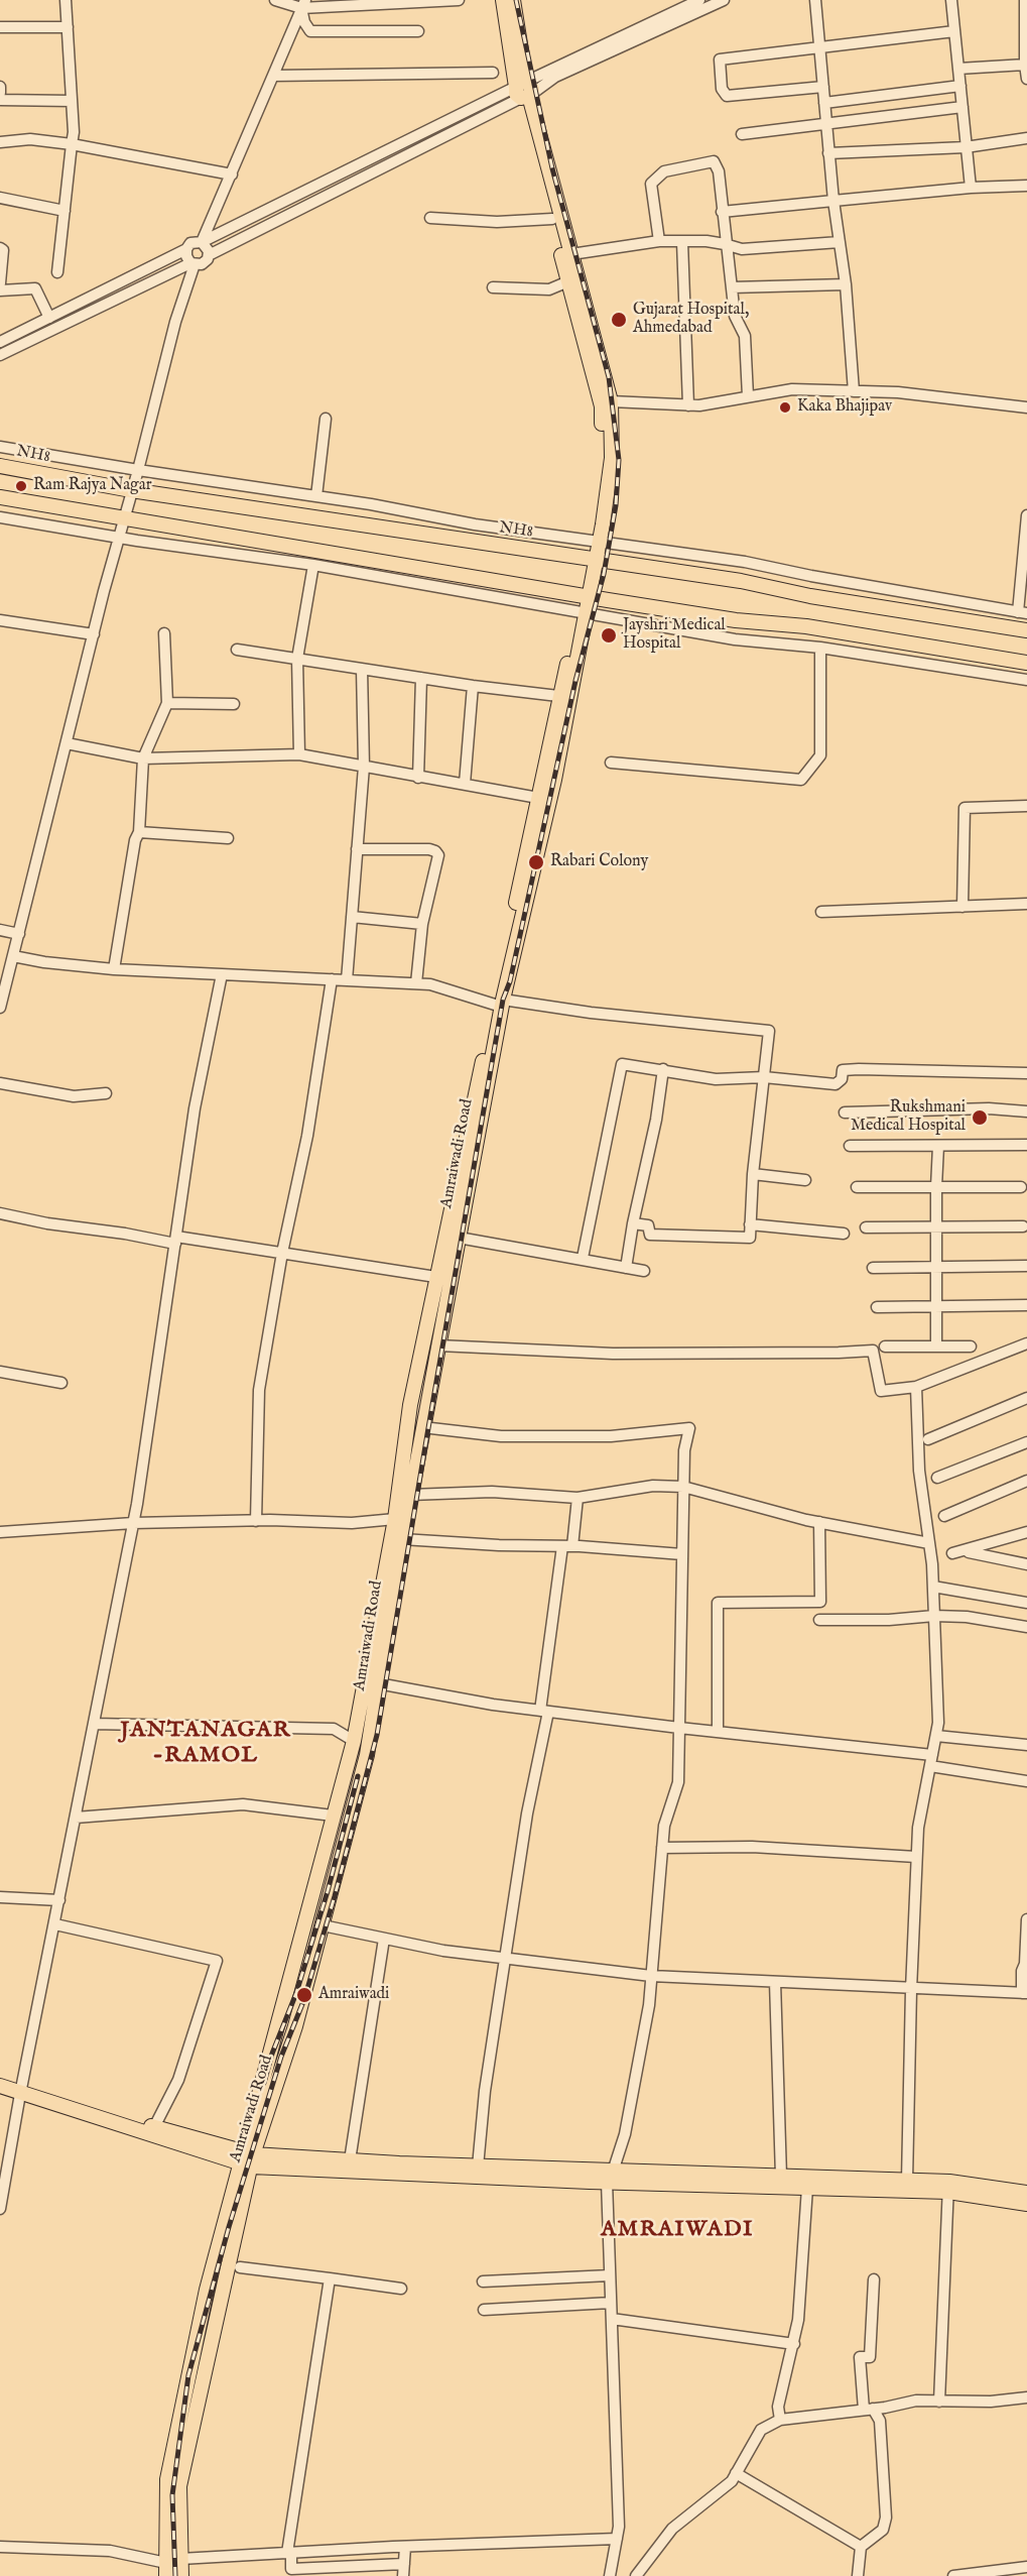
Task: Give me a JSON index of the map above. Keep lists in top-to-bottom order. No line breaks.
{"streets":{"main road":["NH8","Amraiwadi Road"]},"districts":["JANTANAGAR -RAMOL","AMRAIWADI"],"places":["Gujarat Hospital, Ahmedabad","Kaka Bhajipav","Ram Rajya Nagar","Jayshri Medical Hospital","Rabari Colony","Rukshmani Medical Hospital","Amraiwadi"]}
